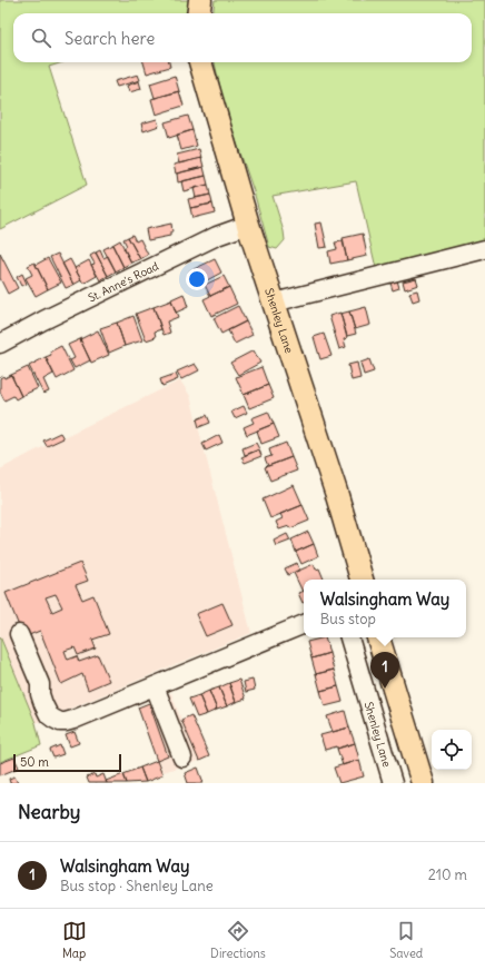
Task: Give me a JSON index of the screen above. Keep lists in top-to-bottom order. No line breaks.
{"streets":{"main road":["Shenley Lane"],"street":["St. Anne's Road"]},"crossings":[["St. Anne's Road","Shenley Lane"]],"scale_bar":"50 m","page":{"search":"Search here","popup":["Walsingham Way","Bus stop"],"pins":"1","scale":"50 m","heading":"Nearby","list":[{"mark":"1","name":"Walsingham Way","note":"Bus stop · Shenley Lane","value":"210 m"}],"nav":["Map","Directions","Saved"]}}
